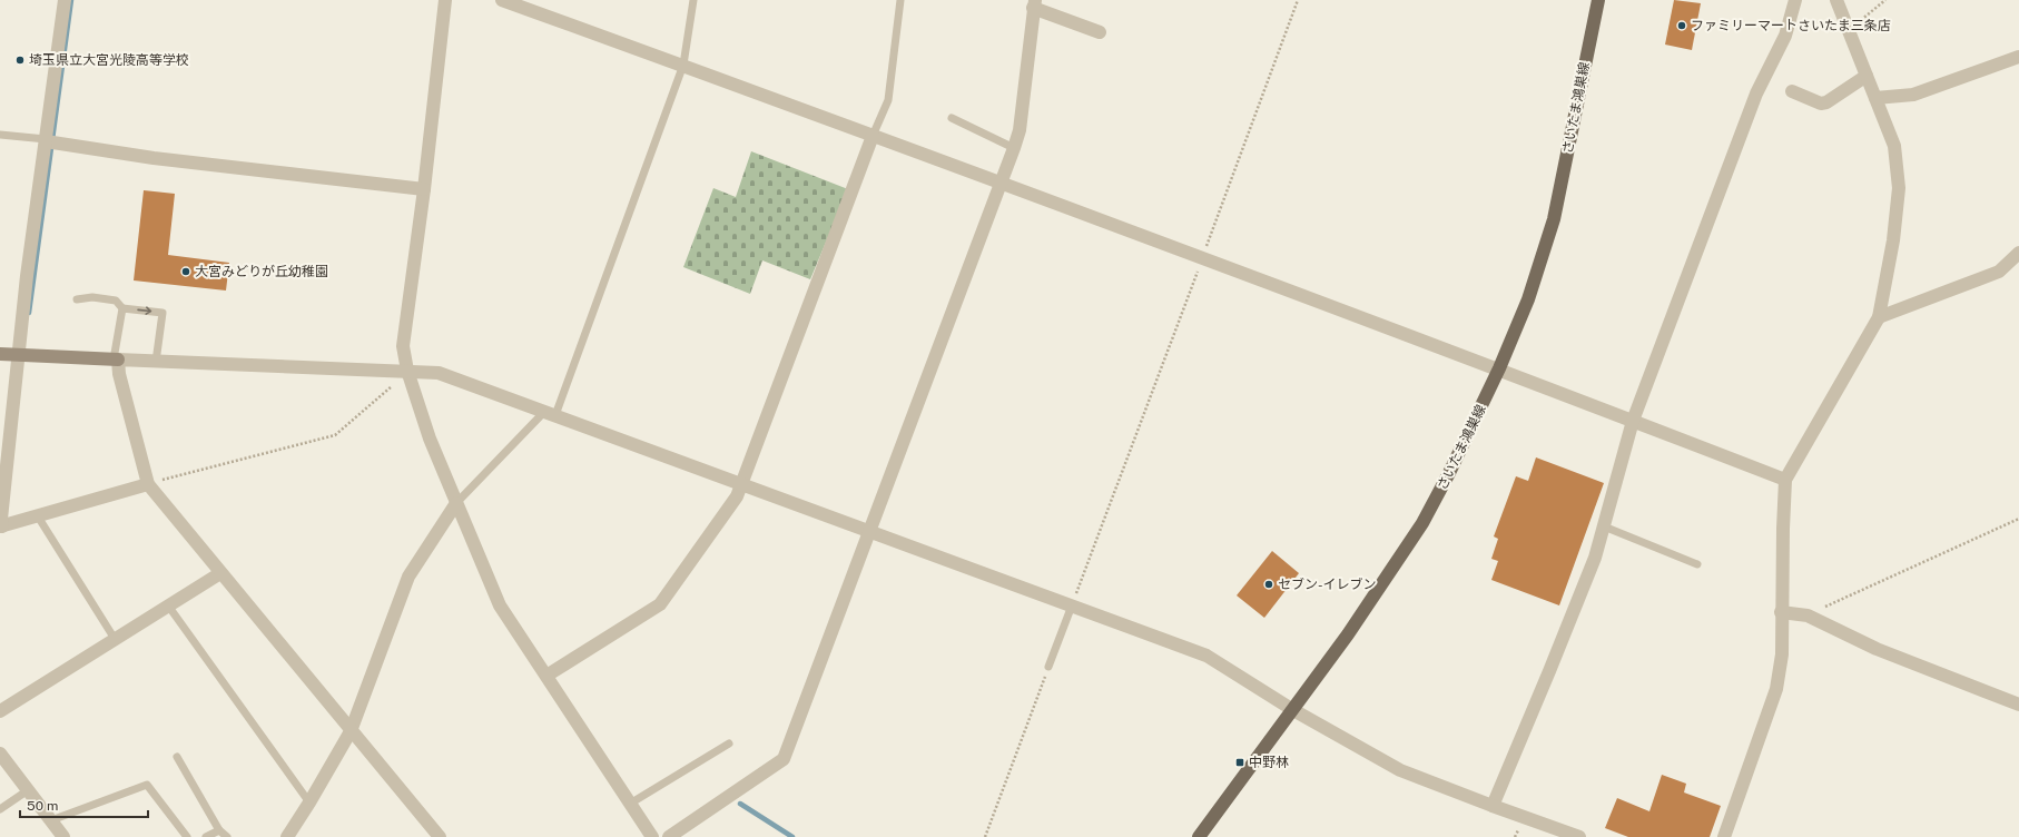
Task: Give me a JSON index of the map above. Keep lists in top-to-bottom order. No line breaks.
{"streets":{"main road":["さいたま鴻巣線"]},"places":{"other":["ファミリーマートさいたま三条店","埼玉県立大宮光陵高等学校","大宮みどりが丘幼稚園","セブン-イレブン"],"transit":["中野林"]},"scale_bar":"50 m"}
